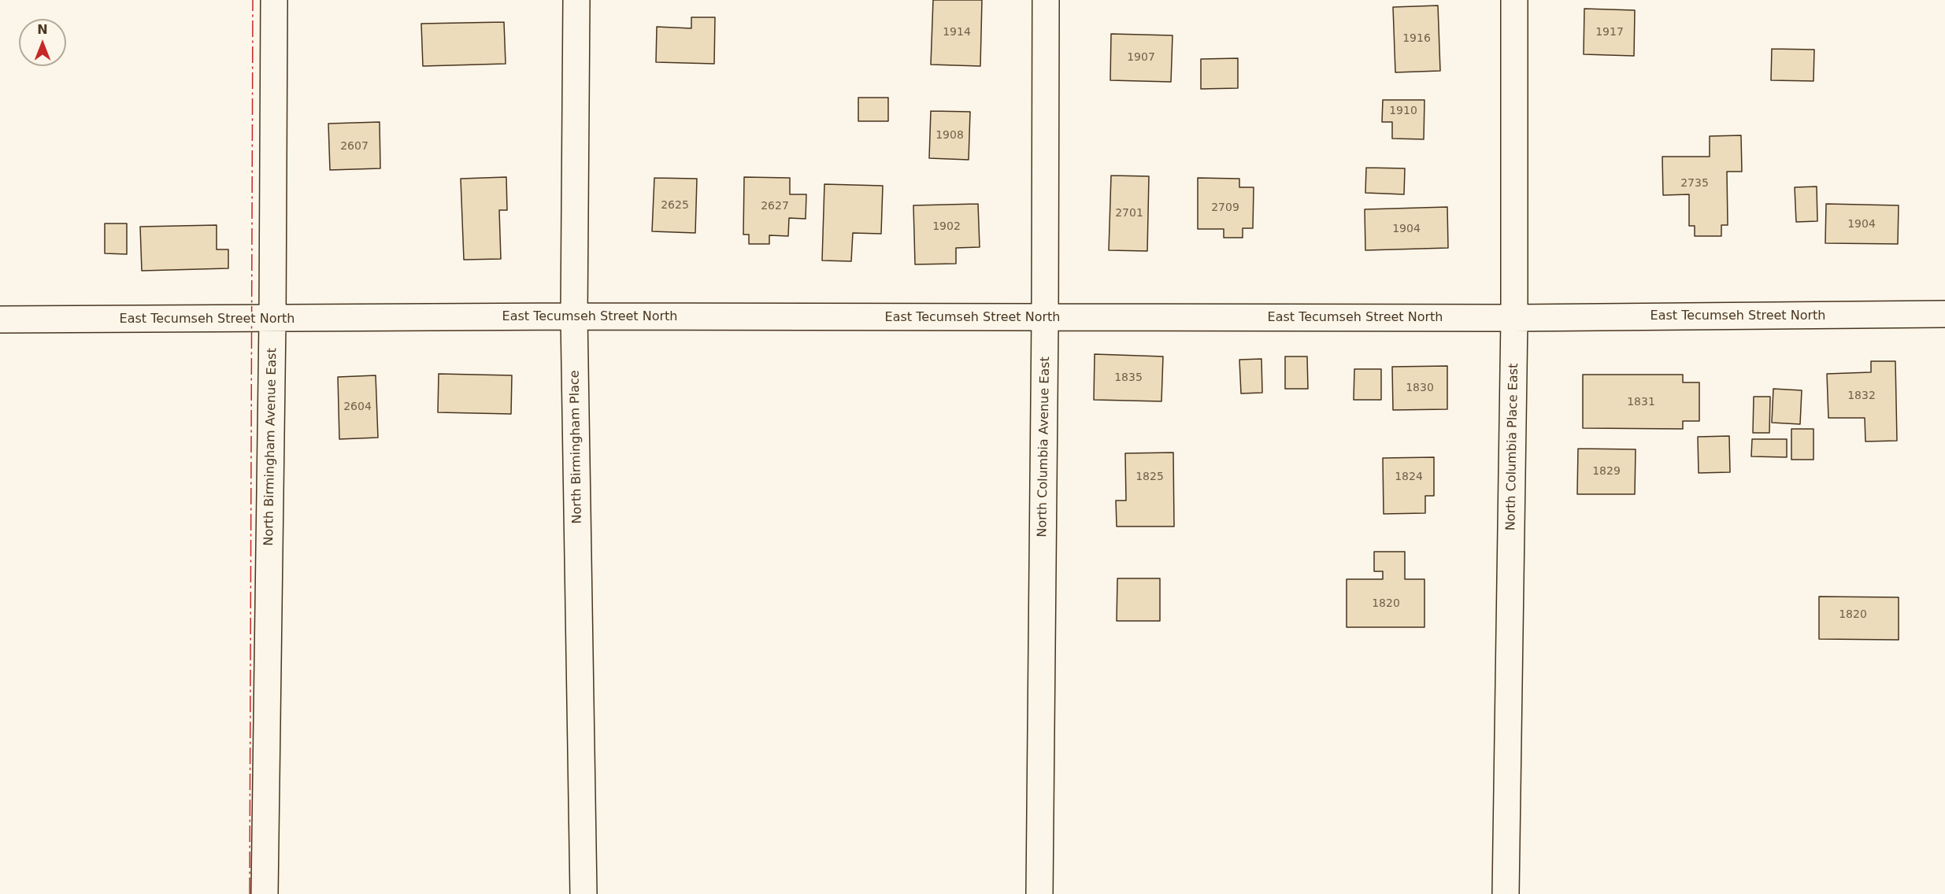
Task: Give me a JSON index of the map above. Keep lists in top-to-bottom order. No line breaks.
{"streets":{"street":["East Tecumseh Street North","North Birmingham Avenue East","North Birmingham Place","North Columbia Avenue East","North Columbia Place East"]},"crossings":[["East Tecumseh Street North","North Birmingham Avenue East"],["East Tecumseh Street North","North Birmingham Place"],["East Tecumseh Street North","North Columbia Avenue East"],["East Tecumseh Street North","North Columbia Place East"]],"house_numbers":["1914","1917","1916","1907","1910","1908","2607","2735","2625","2627","2709","2701","1904","1902","1904","1835","1830","1832","1831","2604","1829","1825","1824","1820","1820"],"north":"top"}
